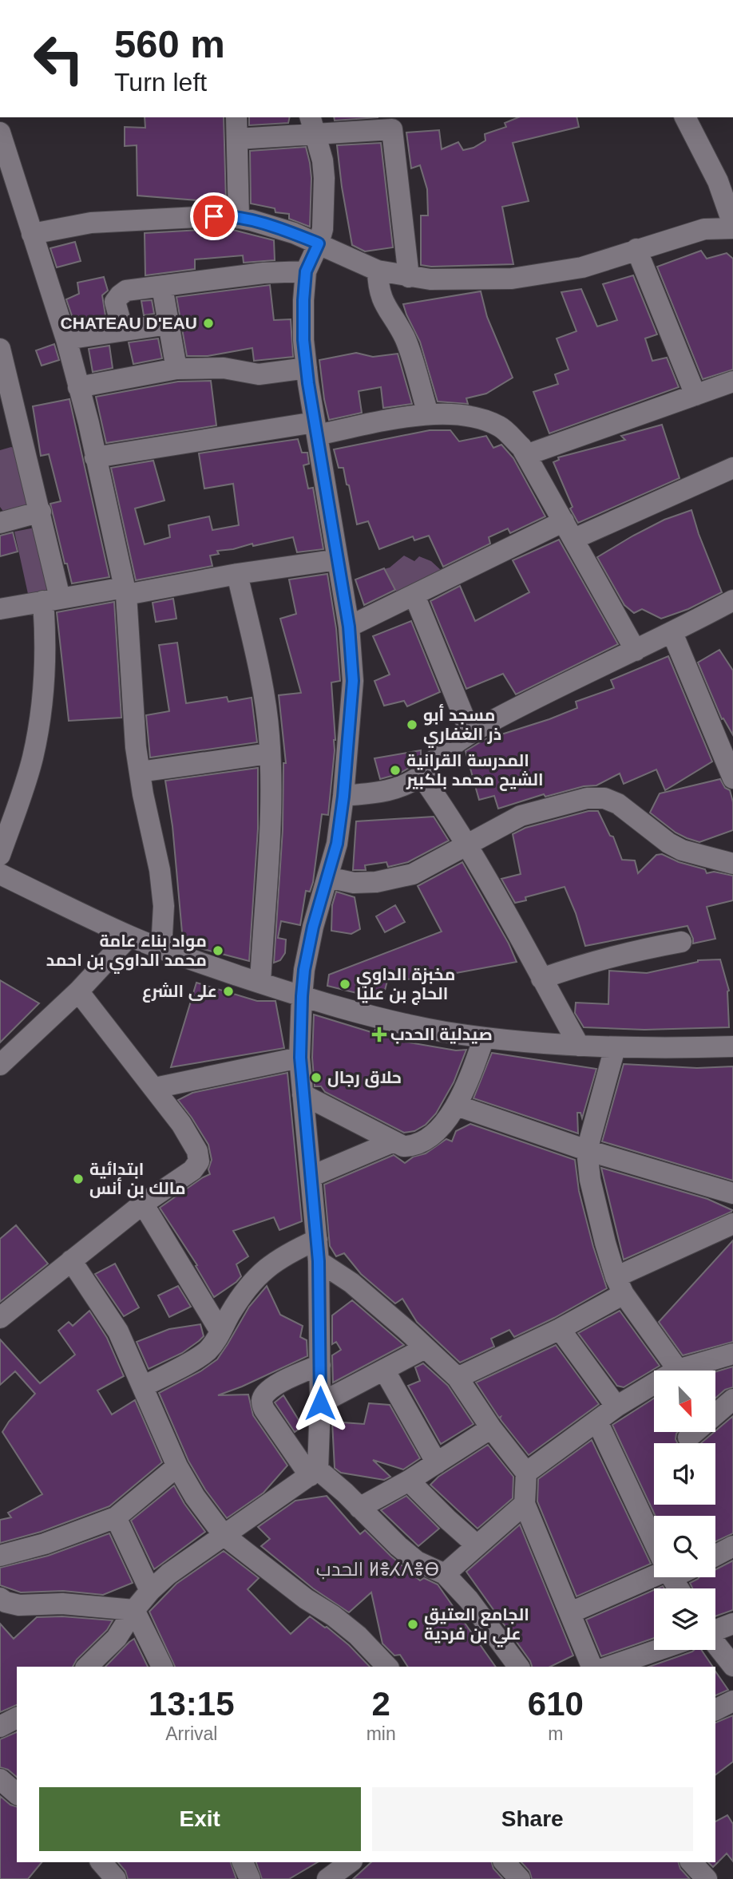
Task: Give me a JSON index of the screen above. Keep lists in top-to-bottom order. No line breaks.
{"districts":["الحدب ⵍⴻⵃⴷⴻⴱ"],"places":{"other":["CHATEAU D'EAU","مسجد أبو ذر الغفاري","المدرسة القرانية الشيح محمد بلكبير","مواد بناء عامة محمد الداوي بن احمد","مخبزة الداوي الحاج بن عليا","على الشرع","حلاق رجال","ابتدائية مالك بن أنس","الجامع العتيق علي بن فردية"],"health":["صيدلية الحدب"]},"north":"bottom right","page":{"turn":["560 m","Turn left"],"eta":["13:15","Arrival","2","min","610","m"],"buttons":["Exit","Share"]}}
